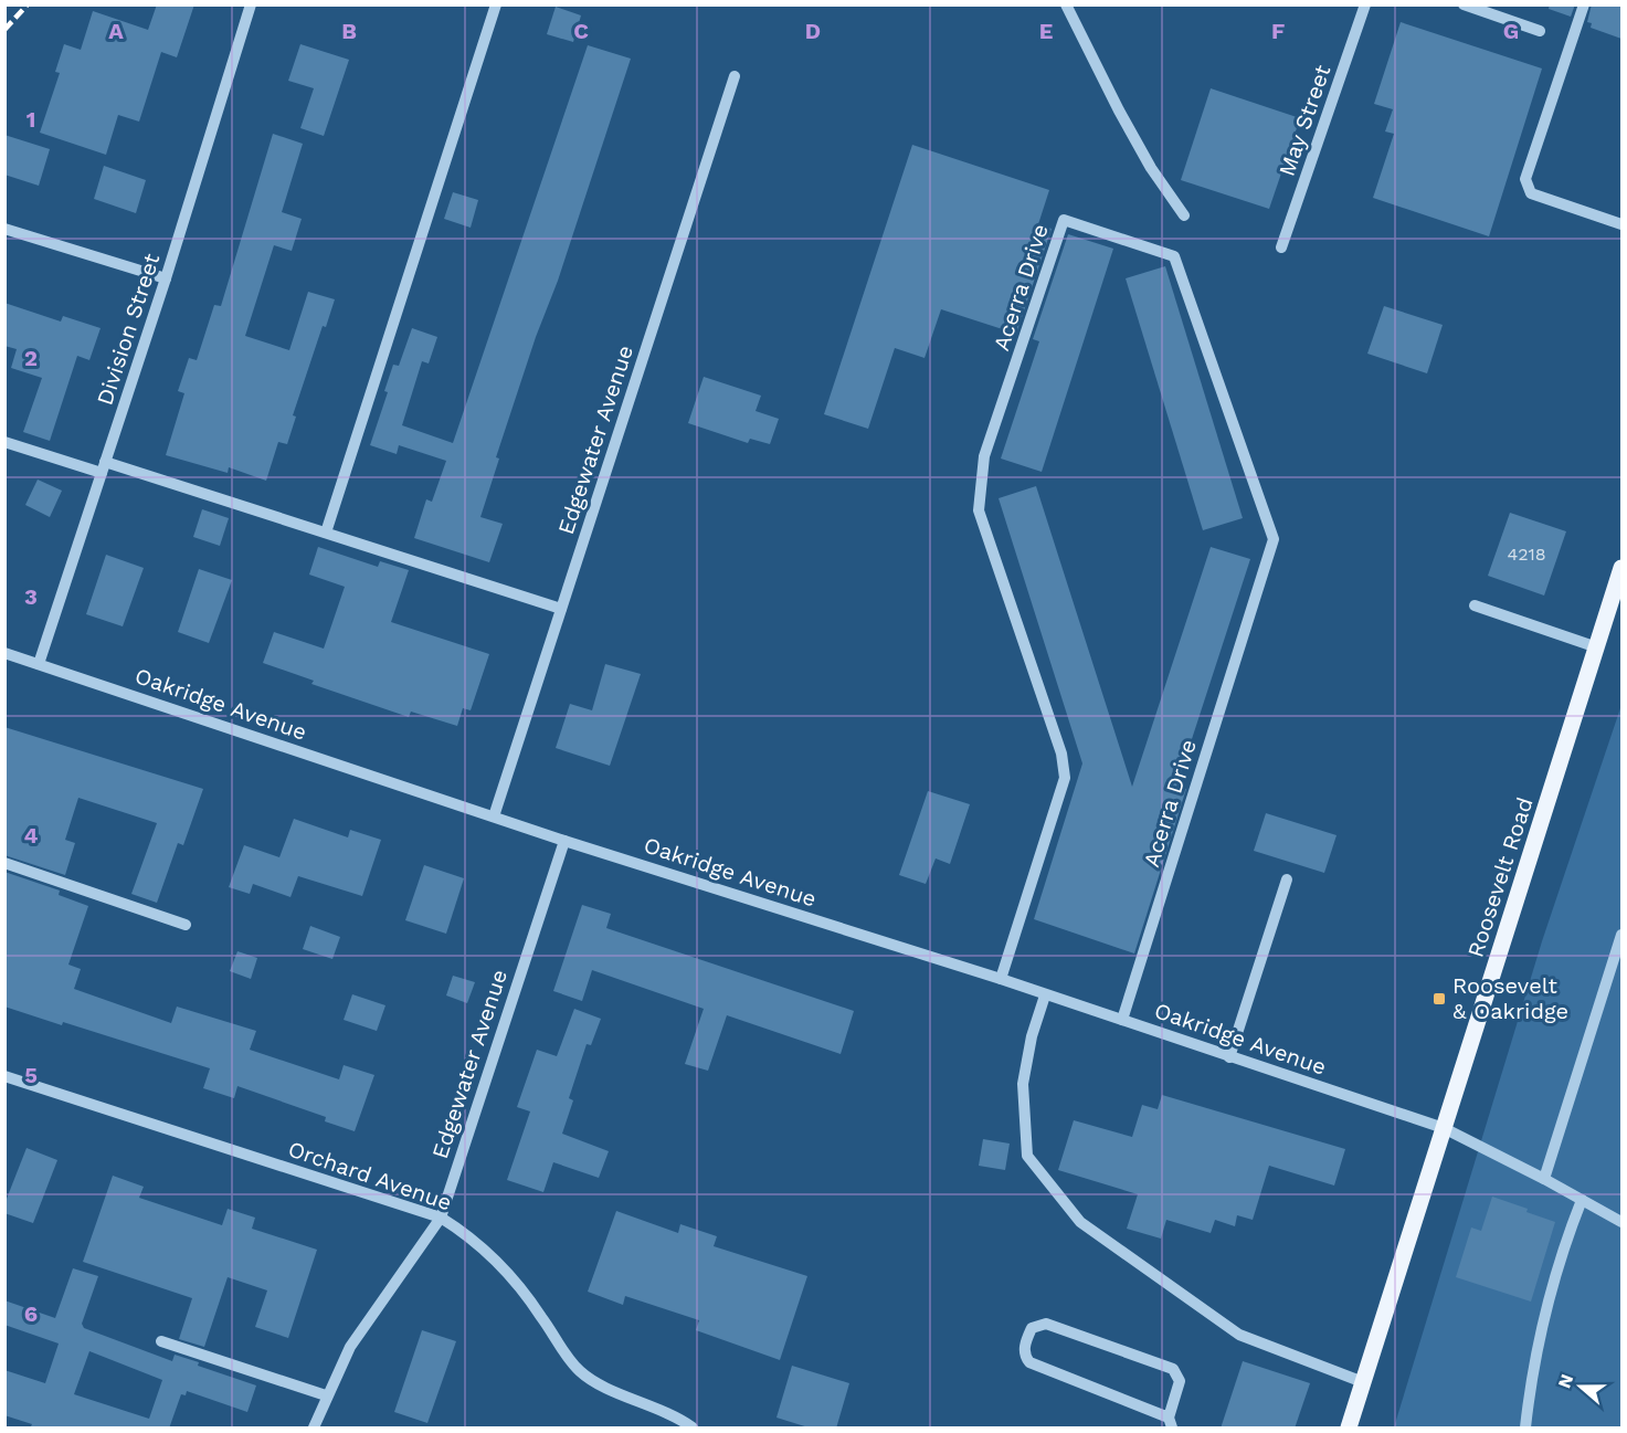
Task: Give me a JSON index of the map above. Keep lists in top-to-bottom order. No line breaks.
{"streets":{"main road":["Roosevelt Road"],"street":["May Street","Acerra Drive","Division Street","Edgewater Avenue","Oakridge Avenue","Orchard Avenue"]},"crossings":[["Acerra Drive","Oakridge Avenue"],["Division Street","Oakridge Avenue"],["Edgewater Avenue","Oakridge Avenue"],["Edgewater Avenue","Orchard Avenue"],["Oakridge Avenue","Roosevelt Road"]],"places":{"transit":["Roosevelt & Oakridge"]},"house_numbers":["4218"],"north":"left","grid":{"columns":["A","B","C","D","E","F","G"],"rows":["1","2","3","4","5","6"]}}
